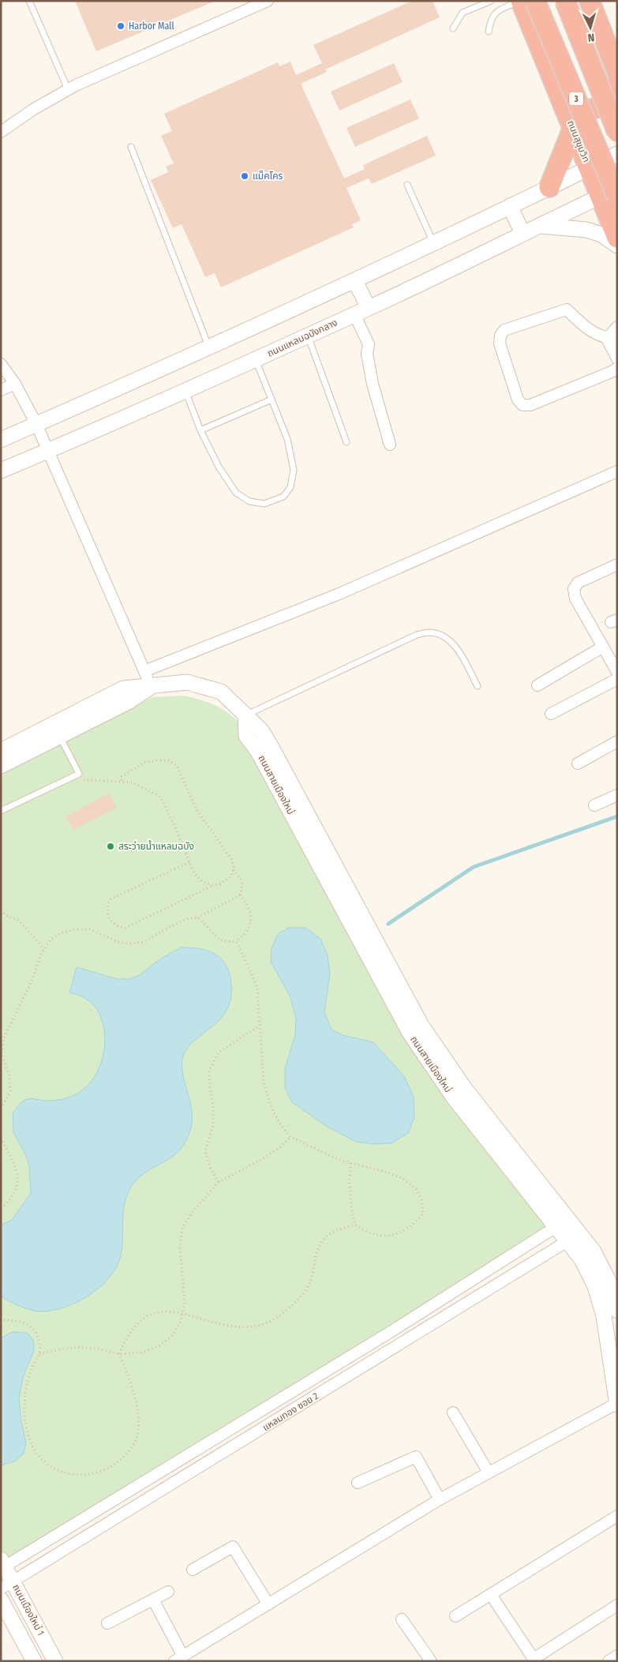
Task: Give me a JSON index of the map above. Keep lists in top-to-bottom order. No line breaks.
{"streets":{"highway":["3","ถนนสุขุมวิท"],"main road":["ถนนแหลมฉบังกลาง","ถนนสายเมืองใหม่","ถนนเมืองใหม่ 1"],"street":["แหลมทอง ซอย 2"]},"crossings":[["ถนนสุขุมวิท","ถนนแหลมฉบังกลาง"],["ถนนสายเมืองใหม่","แหลมทอง ซอย 2"],["แหลมทอง ซอย 2","ถนนเมืองใหม่ 1"]],"places":["Harbor Mall","แม็คโคร","สระว่ายน้ำแหลมฉบัง"],"north":"bottom"}
